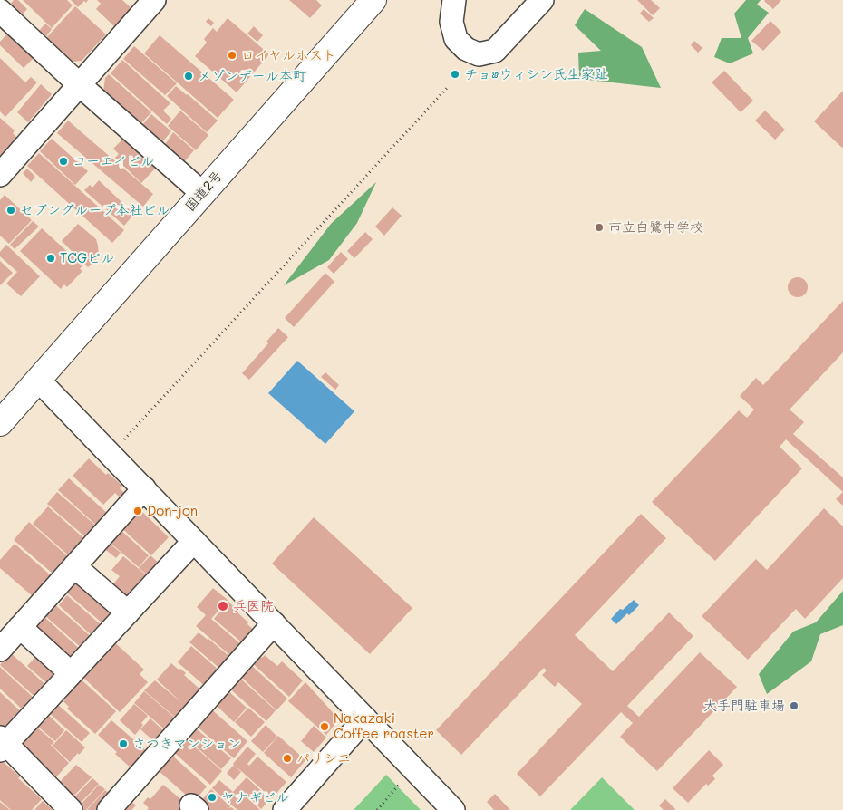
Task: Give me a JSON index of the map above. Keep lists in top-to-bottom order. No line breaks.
{"streets":{"highway":["国道2号"]},"places":["ロイヤルホスト","チョ•ウィシン氏生家趾","メゾンデール本町","コーエイビル","セブングループ本社ビル","市立白鷺中学校","TCGビル","Don-jon","兵医院","大手門駐車場","Nakazaki Coffee roaster","さつきマンション","パリシエ","ヤナギビル"]}
